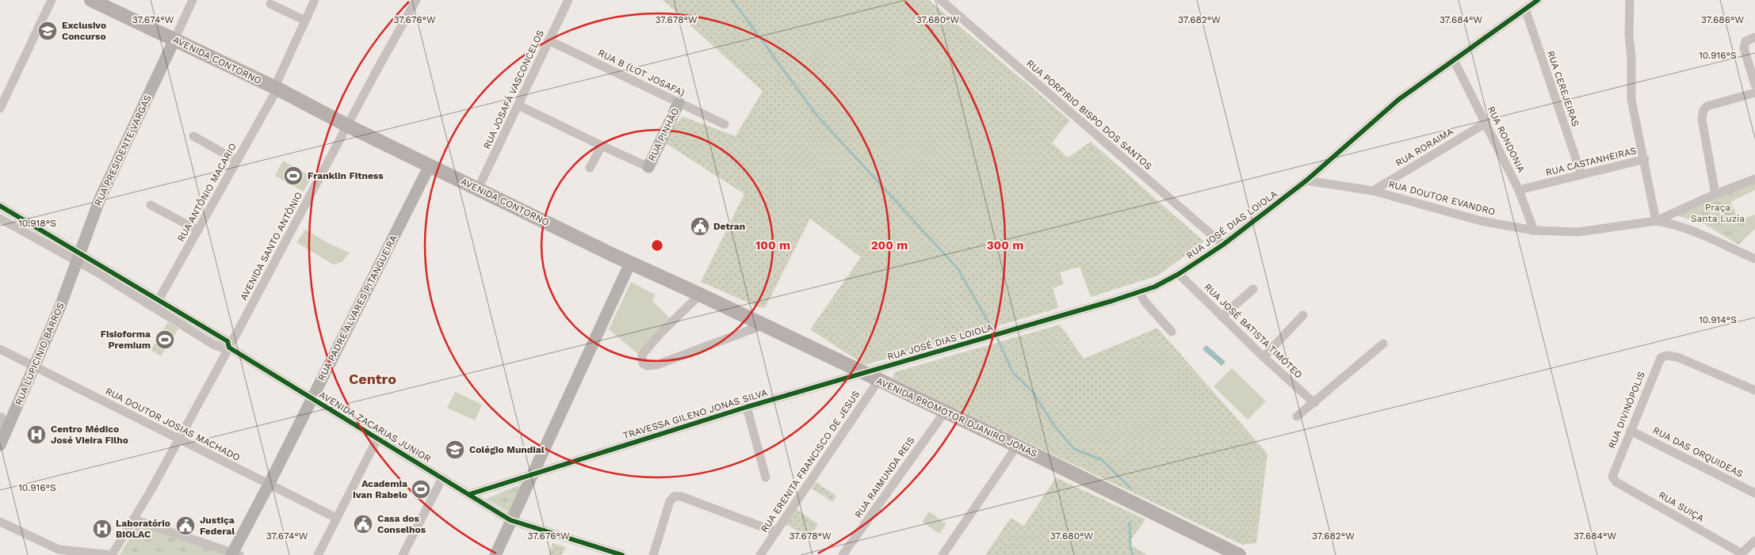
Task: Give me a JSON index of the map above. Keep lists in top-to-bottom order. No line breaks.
{"streets":{"main road":["AVENIDA CONTORNO","RUA PINHÃO","RUA PRESIDENTE VARGAS","RUA PADRE ALVARES PITANGUEIRA","RUA LUPICINIO BARROS","AVENIDA PROMOTOR DJANIRO JONAS"],"street":["RUA B (LOT JOSAFA)","RUA CEREJEIRAS","RUA JOSAFÁ VASCONCELOS","RUA PORFIRIO BISPO DOS SANTOS","RUA RONDONIA","RUA RORAIMA","RUA CASTANHEIRAS","RUA ANTÔNIO MACARIO","RUA DOUTOR EVANDRO","RUA JOSÉ DIAS LOIOLA","AVENIDA SANTO ANTÔNIO","RUA JOSÉ BATISTA TIMÓTEO","RUA DIVINÓPOLIS","TRAVESSA GILENO JONAS SILVA","RUA DOUTOR JOSIAS MACHADO","AVENIDA ZACARIAS JUNIOR","RUA DAS ORQUIDEAS","RUA ERENITA FRANCISCO DE JESUS","RUA RAIMUNDA REIS","RUA SUIÇA"]},"crossings":[["AVENIDA CONTORNO","RUA JOSAFÁ VASCONCELOS"],["AVENIDA CONTORNO","RUA PRESIDENTE VARGAS"],["AVENIDA CONTORNO","RUA ANTÔNIO MACARIO"],["AVENIDA CONTORNO","AVENIDA SANTO ANTÔNIO"],["AVENIDA CONTORNO","RUA PADRE ALVARES PITANGUEIRA"],["AVENIDA CONTORNO","AVENIDA PROMOTOR DJANIRO JONAS"],["RUA B (LOT JOSAFA)","RUA JOSAFÁ VASCONCELOS"],["RUA B (LOT JOSAFA)","RUA PINHÃO"],["RUA CEREJEIRAS","RUA CASTANHEIRAS"],["RUA CEREJEIRAS","RUA JOSÉ DIAS LOIOLA"],["RUA PORFIRIO BISPO DOS SANTOS","RUA JOSÉ DIAS LOIOLA"],["RUA RONDONIA","RUA RORAIMA"],["RUA RONDONIA","RUA CASTANHEIRAS"],["RUA RONDONIA","RUA DOUTOR EVANDRO"],["RUA RONDONIA","RUA JOSÉ DIAS LOIOLA"],["RUA RORAIMA","RUA DOUTOR EVANDRO"],["RUA PRESIDENTE VARGAS","RUA LUPICINIO BARROS"],["RUA PRESIDENTE VARGAS","AVENIDA ZACARIAS JUNIOR"],["RUA ANTÔNIO MACARIO","AVENIDA ZACARIAS JUNIOR"],["RUA DOUTOR EVANDRO","RUA JOSÉ DIAS LOIOLA"],["RUA JOSÉ DIAS LOIOLA","RUA JOSÉ BATISTA TIMÓTEO"],["RUA JOSÉ DIAS LOIOLA","TRAVESSA GILENO JONAS SILVA"],["RUA JOSÉ DIAS LOIOLA","AVENIDA PROMOTOR DJANIRO JONAS"],["AVENIDA SANTO ANTÔNIO","RUA DOUTOR JOSIAS MACHADO"],["AVENIDA SANTO ANTÔNIO","AVENIDA ZACARIAS JUNIOR"],["RUA PADRE ALVARES PITANGUEIRA","RUA DOUTOR JOSIAS MACHADO"],["RUA PADRE ALVARES PITANGUEIRA","AVENIDA ZACARIAS JUNIOR"],["RUA LUPICINIO BARROS","RUA DOUTOR JOSIAS MACHADO"],["RUA LUPICINIO BARROS","AVENIDA ZACARIAS JUNIOR"],["RUA DIVINÓPOLIS","RUA DAS ORQUIDEAS"],["RUA DIVINÓPOLIS","RUA SUIÇA"],["TRAVESSA GILENO JONAS SILVA","AVENIDA PROMOTOR DJANIRO JONAS"],["TRAVESSA GILENO JONAS SILVA","AVENIDA ZACARIAS JUNIOR"],["AVENIDA PROMOTOR DJANIRO JONAS","RUA ERENITA FRANCISCO DE JESUS"],["AVENIDA PROMOTOR DJANIRO JONAS","RUA RAIMUNDA REIS"]],"districts":["Centro"],"parks":["Praça Santa Luzia"],"places":{"school or university":["Exclusivo Concurso","Colégio Mundial"],"sports":["Franklin Fitness","Fisioforma Premium","Academia Ivan Rabelo"],"public building":["Detran","Casa dos Conselhos","Justiça Federal"],"hospital":["Centro Médico José Vieira Filho","Laboratório BIOLAC"]},"coordinates":["37.674°W","37.676°W","37.678°W","37.680°W","37.682°W","37.684°W","37.686°W","10.916°S","10.918°S","10.914°S"],"rings":["100 m","200 m","300 m"]}
